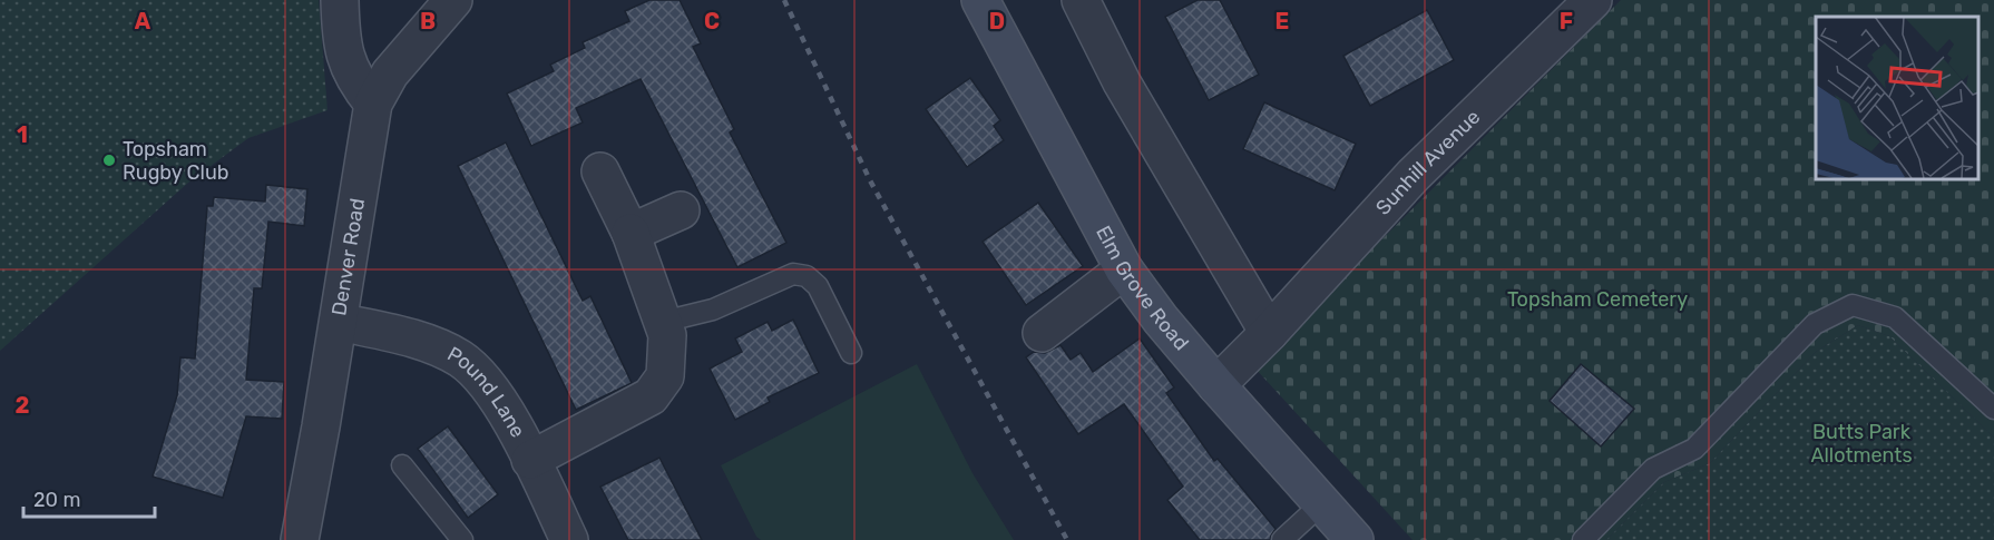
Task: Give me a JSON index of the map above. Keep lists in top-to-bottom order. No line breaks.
{"streets":{"street":["Sunhill Avenue","Denver Road","Elm Grove Road","Pound Lane"]},"crossings":[["Sunhill Avenue","Elm Grove Road"],["Denver Road","Pound Lane"]],"parks":["Topsham Cemetery","Butts Park Allotments"],"places":["Topsham Rugby Club"],"scale_bar":"20 m","grid":{"columns":["A","B","C","D","E","F"],"rows":["1","2"]}}
